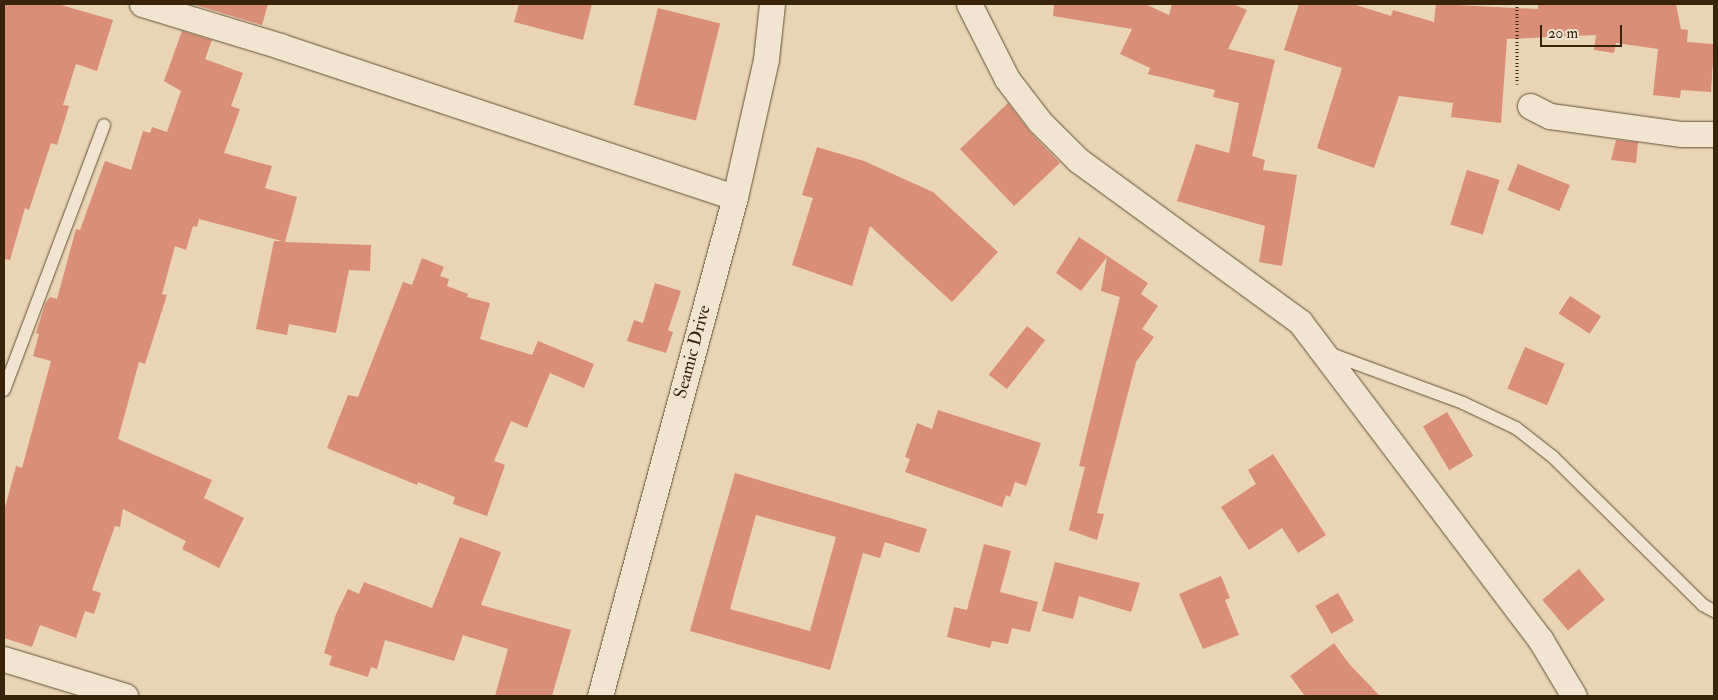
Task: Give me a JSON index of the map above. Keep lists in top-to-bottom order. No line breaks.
{"streets":{"street":["Seamic Drive"]},"scale_bar":"20 m"}
